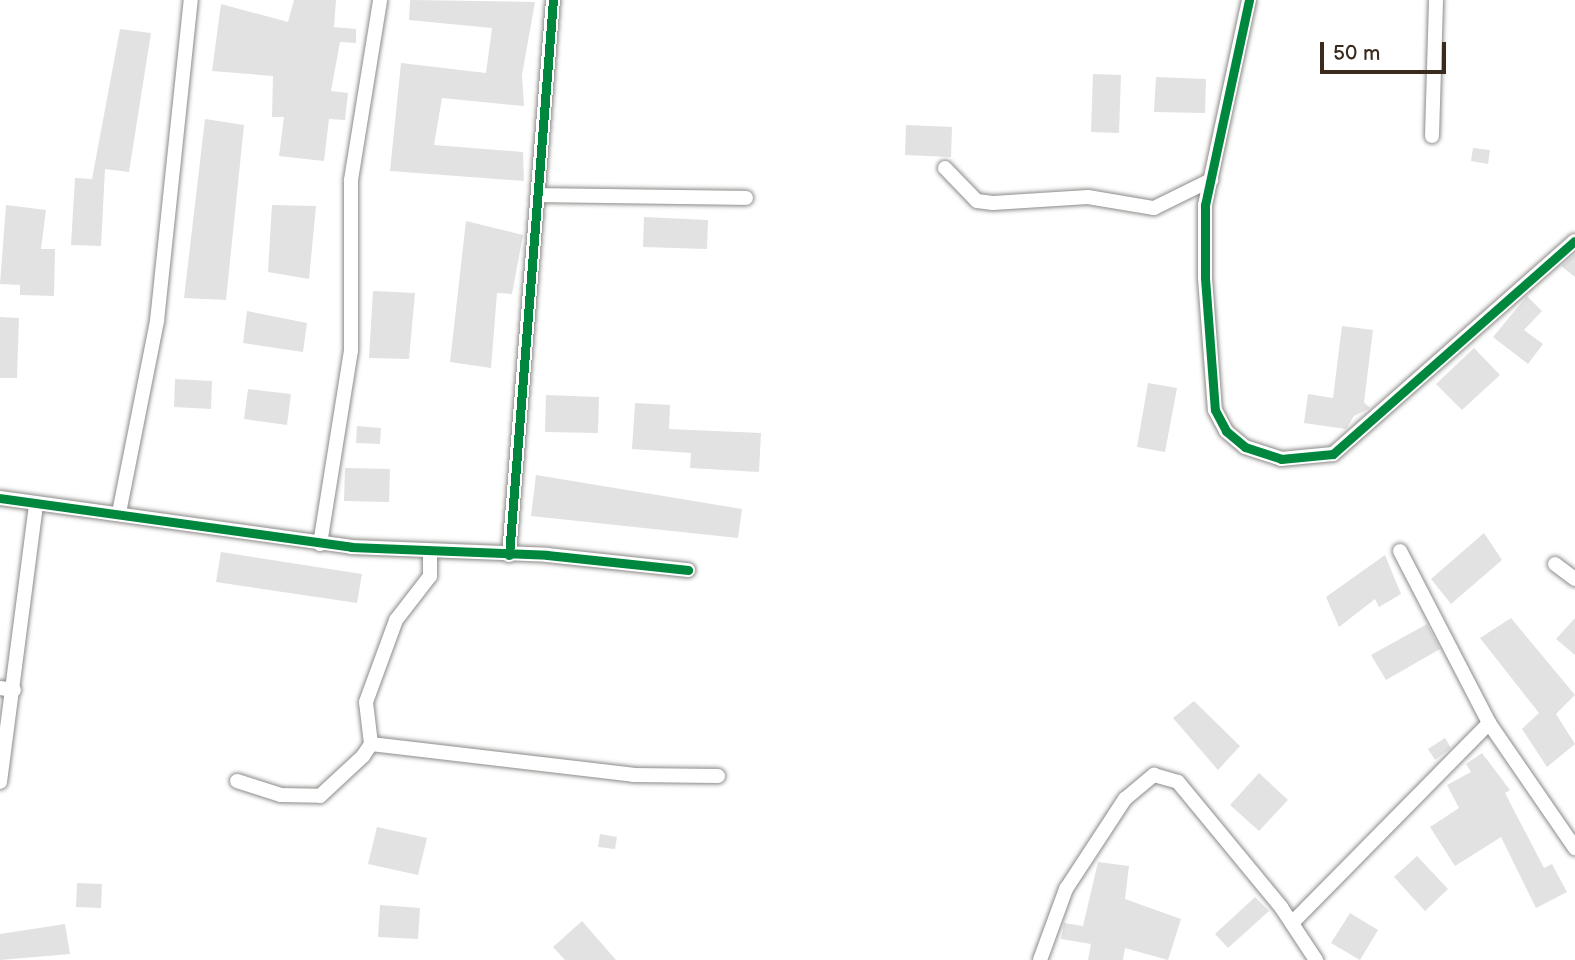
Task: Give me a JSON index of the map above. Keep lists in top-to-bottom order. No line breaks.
{"scale_bar":"50 m"}
